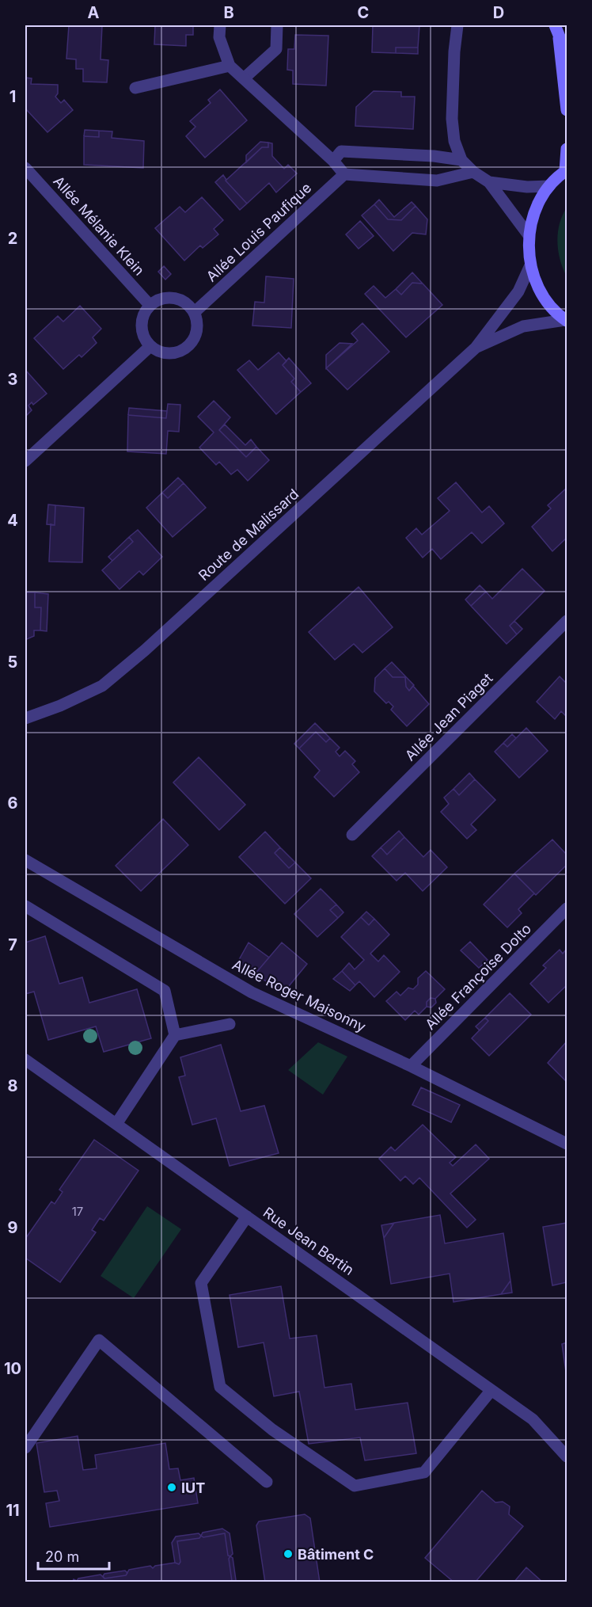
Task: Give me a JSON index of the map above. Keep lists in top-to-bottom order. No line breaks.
{"streets":{"street":["Allée Mélanie Klein","Allée Louis Paufique","Route de Malissard","Allée Jean Piaget","Allée Françoise Dolto","Allée Roger Maisonny","Rue Jean Bertin"]},"crossings":[["Allée Mélanie Klein","Allée Louis Paufique"],["Allée Françoise Dolto","Allée Roger Maisonny"]],"places":["IUT","Bâtiment C"],"house_numbers":["17"],"scale_bar":"20 m","grid":{"columns":["A","B","C","D"],"rows":["1","2","3","4","5","6","7","8","9","10","11"]}}
